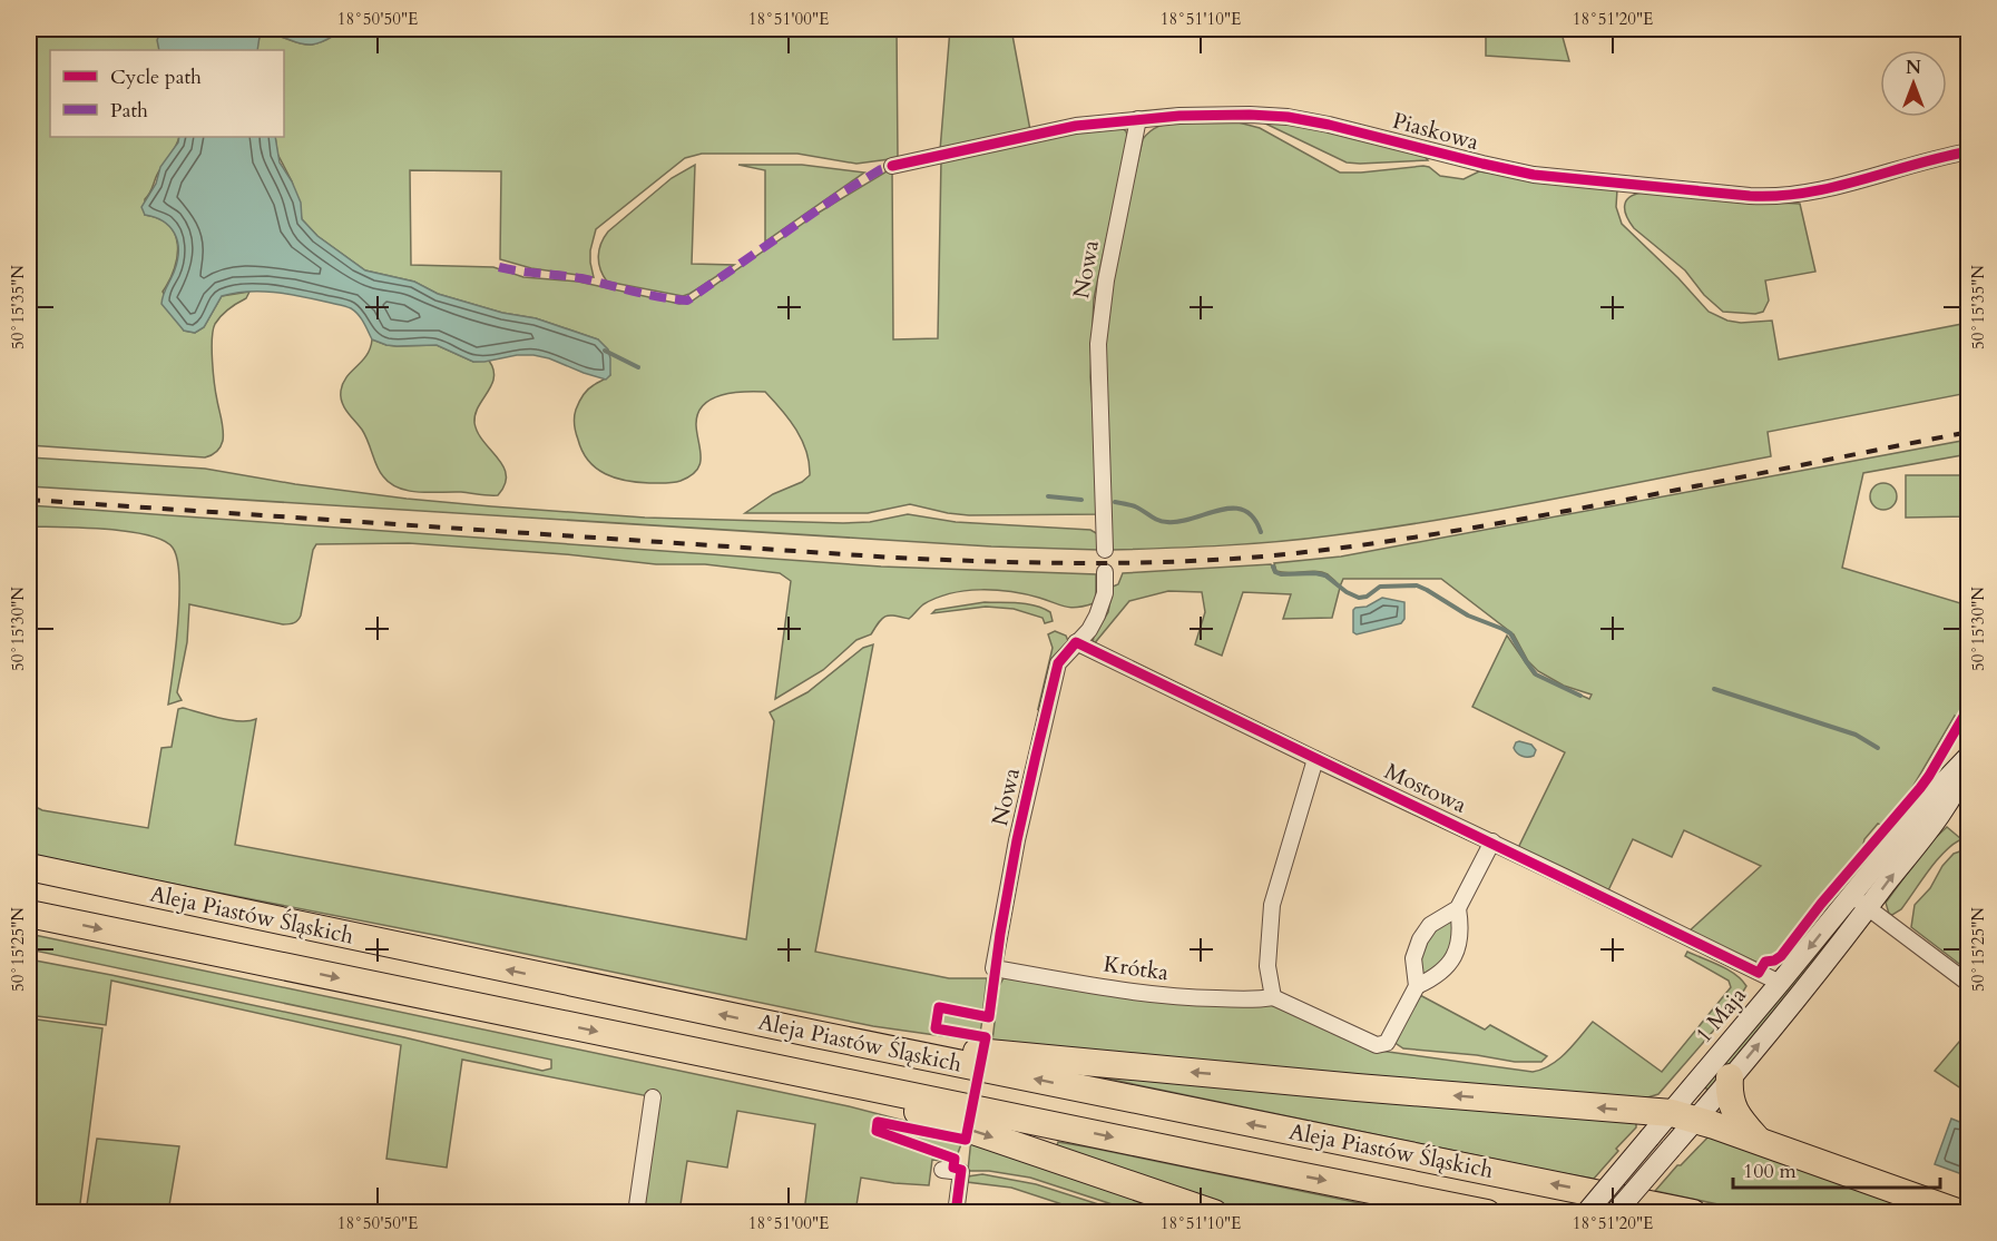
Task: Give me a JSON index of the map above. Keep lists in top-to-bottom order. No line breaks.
{"streets":{"highway":["Aleja Piastów Śląskich"],"main road":["1 Maja"],"street":["Piaskowa","Nowa","Mostowa","Krótka"]},"crossings":[["Piaskowa","Nowa"],["Nowa","Mostowa"],["Nowa","Krótka"],["Mostowa","1 Maja"]],"legend":["Cycle path","Path"],"scale_bar":"100 m","north":"top","coordinates":["18°50'50\"E","18°51'00\"E","18°51'10\"E","18°51'20\"E","50°15'35\"N","50°15'30\"N","50°15'25\"N"]}
